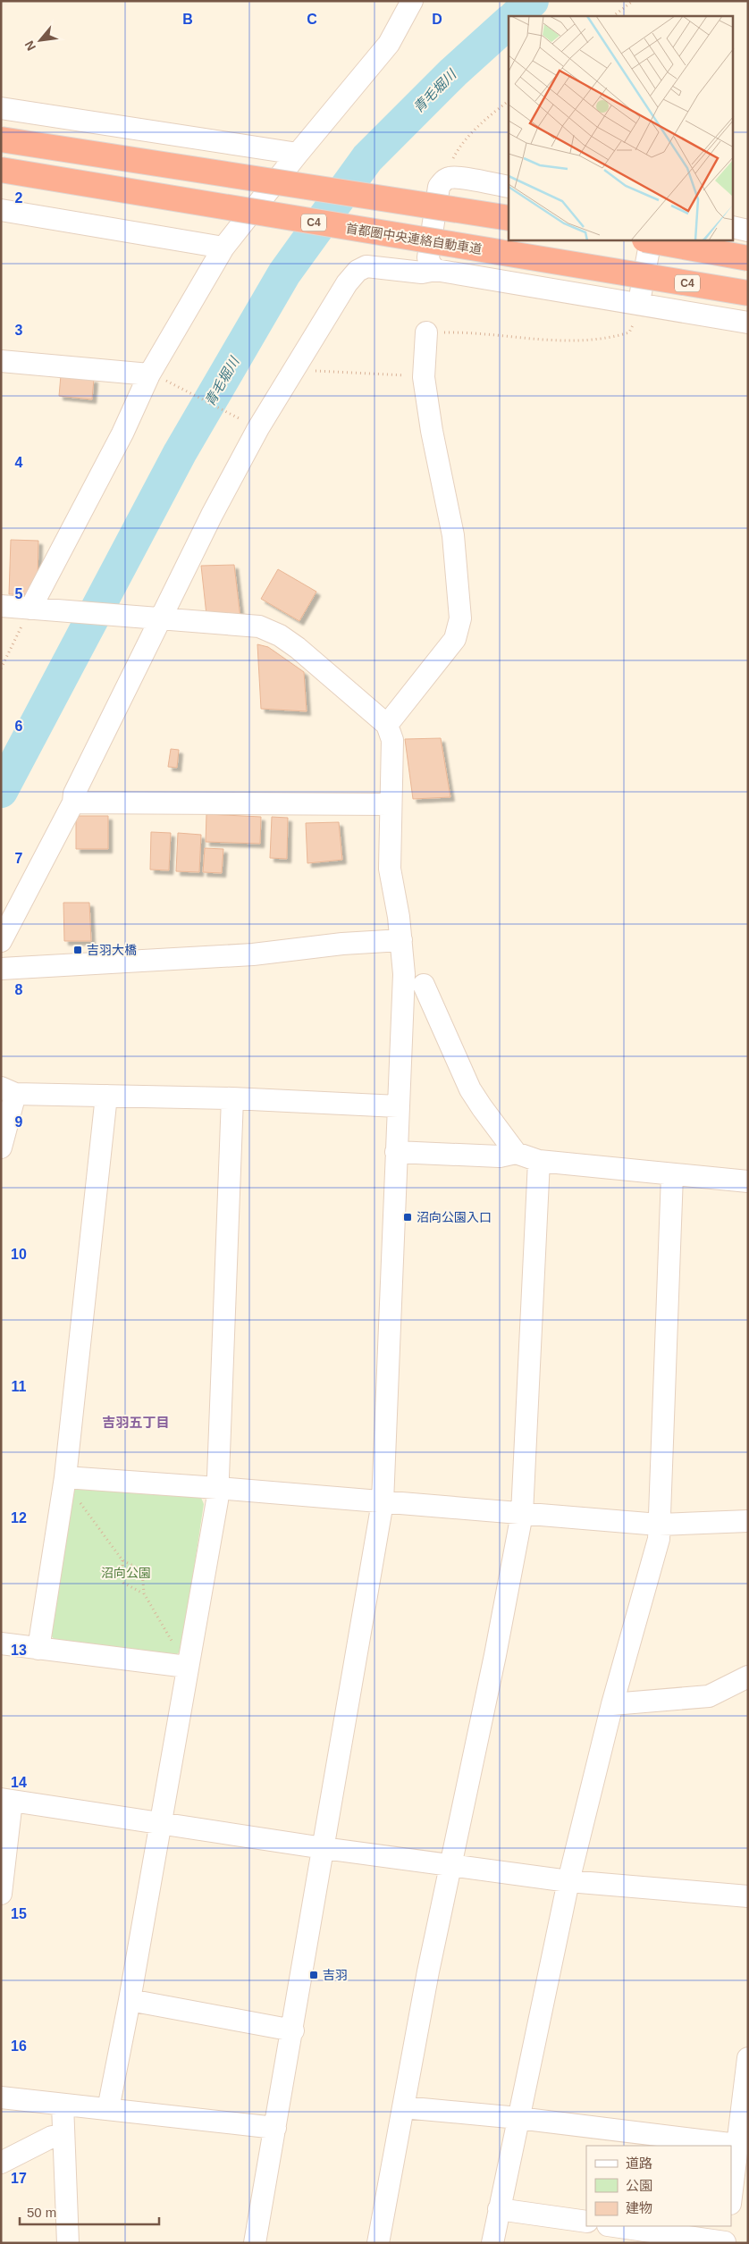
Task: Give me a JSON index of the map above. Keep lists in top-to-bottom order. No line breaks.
{"streets":{"highway":["C4","首都圏中央連絡自動車道"]},"districts":["吉羽五丁目"],"water":["青毛堀川"],"parks":["沼向公園"],"places":{"transit":["吉羽大橋","沼向公園入口","吉羽"]},"legend":["道路","公園","建物"],"scale_bar":"50 m","north":"bottom left","grid":{"columns":["B","C","D"],"rows":["2","3","4","5","6","7","8","9","10","11","12","13","14","15","16","17"]}}
